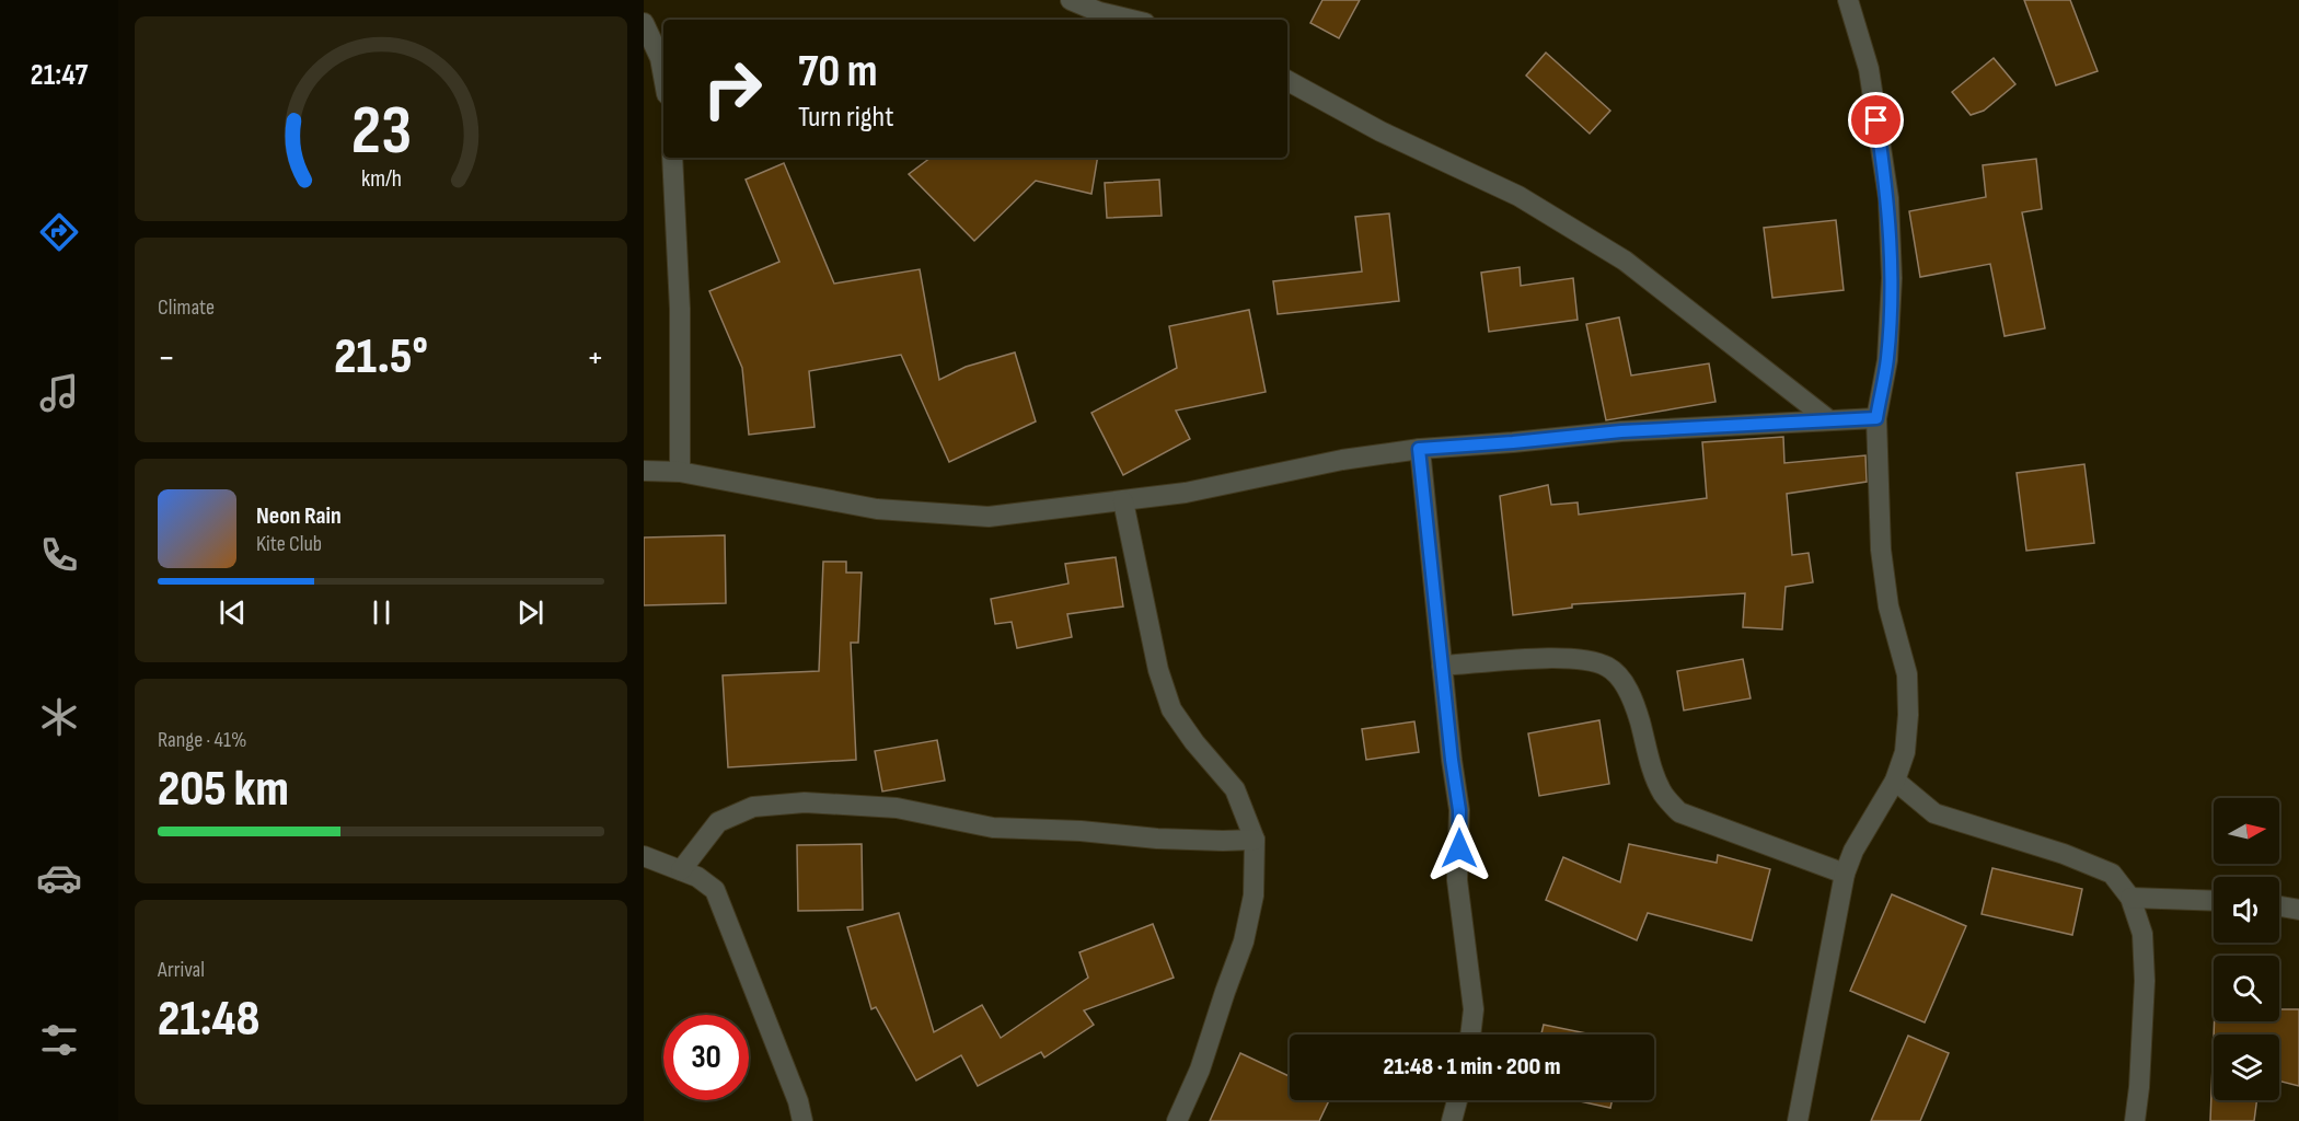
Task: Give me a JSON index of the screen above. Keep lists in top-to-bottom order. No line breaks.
{"north":"right","page":{"tabs":"21:47","turn":["70 m","Turn right"],"tile":["Climate",["Range · 41%","205 km"],["Arrival","21:48"]],"heat":["−","21.5°","+"],"song":["Neon Rain","Kite Club"],"limit":"30","trip":"21:48 · 1 min · 200 m","gauge":["23","km/h"]}}
